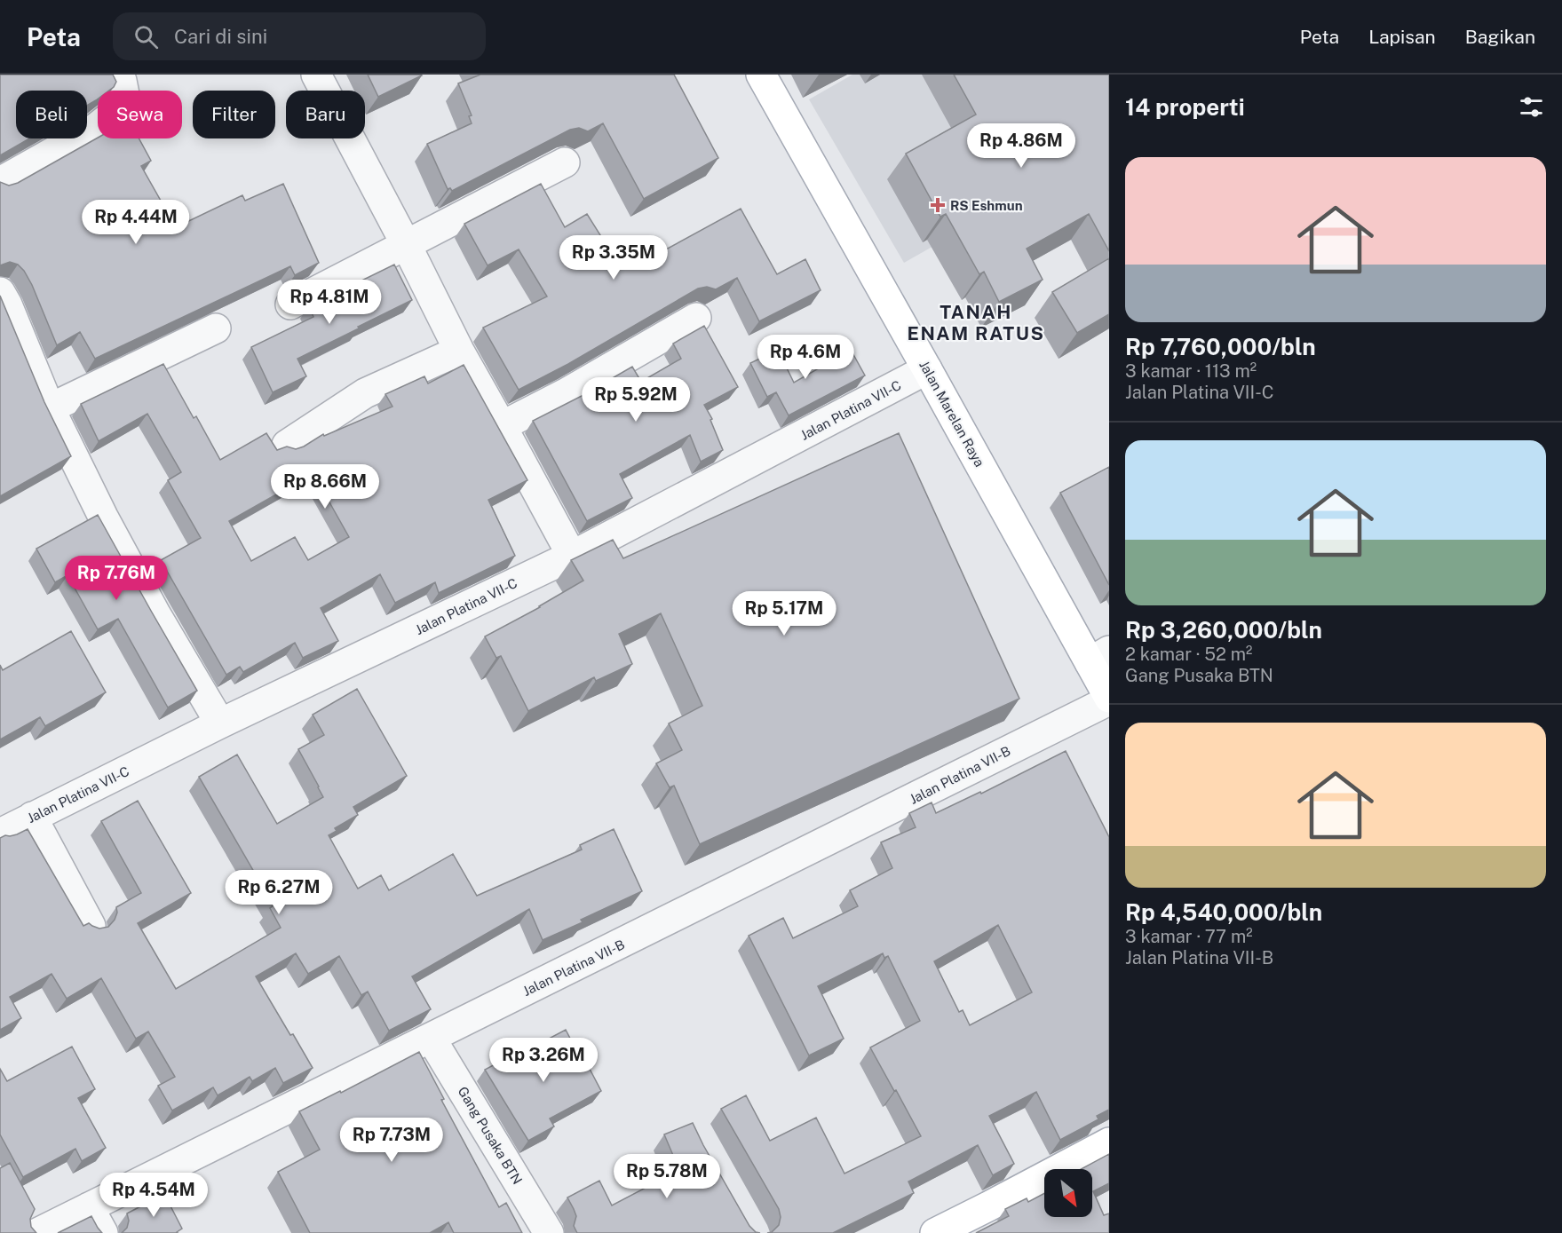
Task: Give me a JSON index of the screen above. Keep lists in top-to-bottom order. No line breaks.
{"streets":{"main road":["Jalan Marelan Raya"],"street":["Jalan Platina VII-C","Jalan Platina VII-B","Gang Pusaka BTN"]},"crossings":[["Jalan Platina VII-C","Jalan Marelan Raya"],["Jalan Marelan Raya","Jalan Platina VII-B"],["Jalan Platina VII-B","Gang Pusaka BTN"]],"districts":["TANAH ENAM RATUS"],"places":{"health":["RS Eshmun"]},"north":"bottom right","page":{"header":"Peta","search":"Cari di sini","nav":["Peta","Lapisan","Bagikan"],"heading":"14 properti","chip":["Beli","Sewa","Filter","Baru"],"price":["Rp 4.86M","Rp 4.44M","Rp 3.35M","Rp 4.81M","Rp 4.6M","Rp 5.92M","Rp 8.66M","Rp 7.76M","Rp 5.17M","Rp 6.27M","Rp 3.26M","Rp 7.73M","Rp 5.78M","Rp 4.54M"],"list":[{"name":"Rp 7,760,000/bln","note":"3 kamar · 113 m² · Jalan Platina VII-C"},{"name":"Rp 3,260,000/bln","note":"2 kamar · 52 m² · Gang Pusaka BTN"},{"name":"Rp 4,540,000/bln","note":"3 kamar · 77 m² · Jalan Platina VII-B"}]}}
